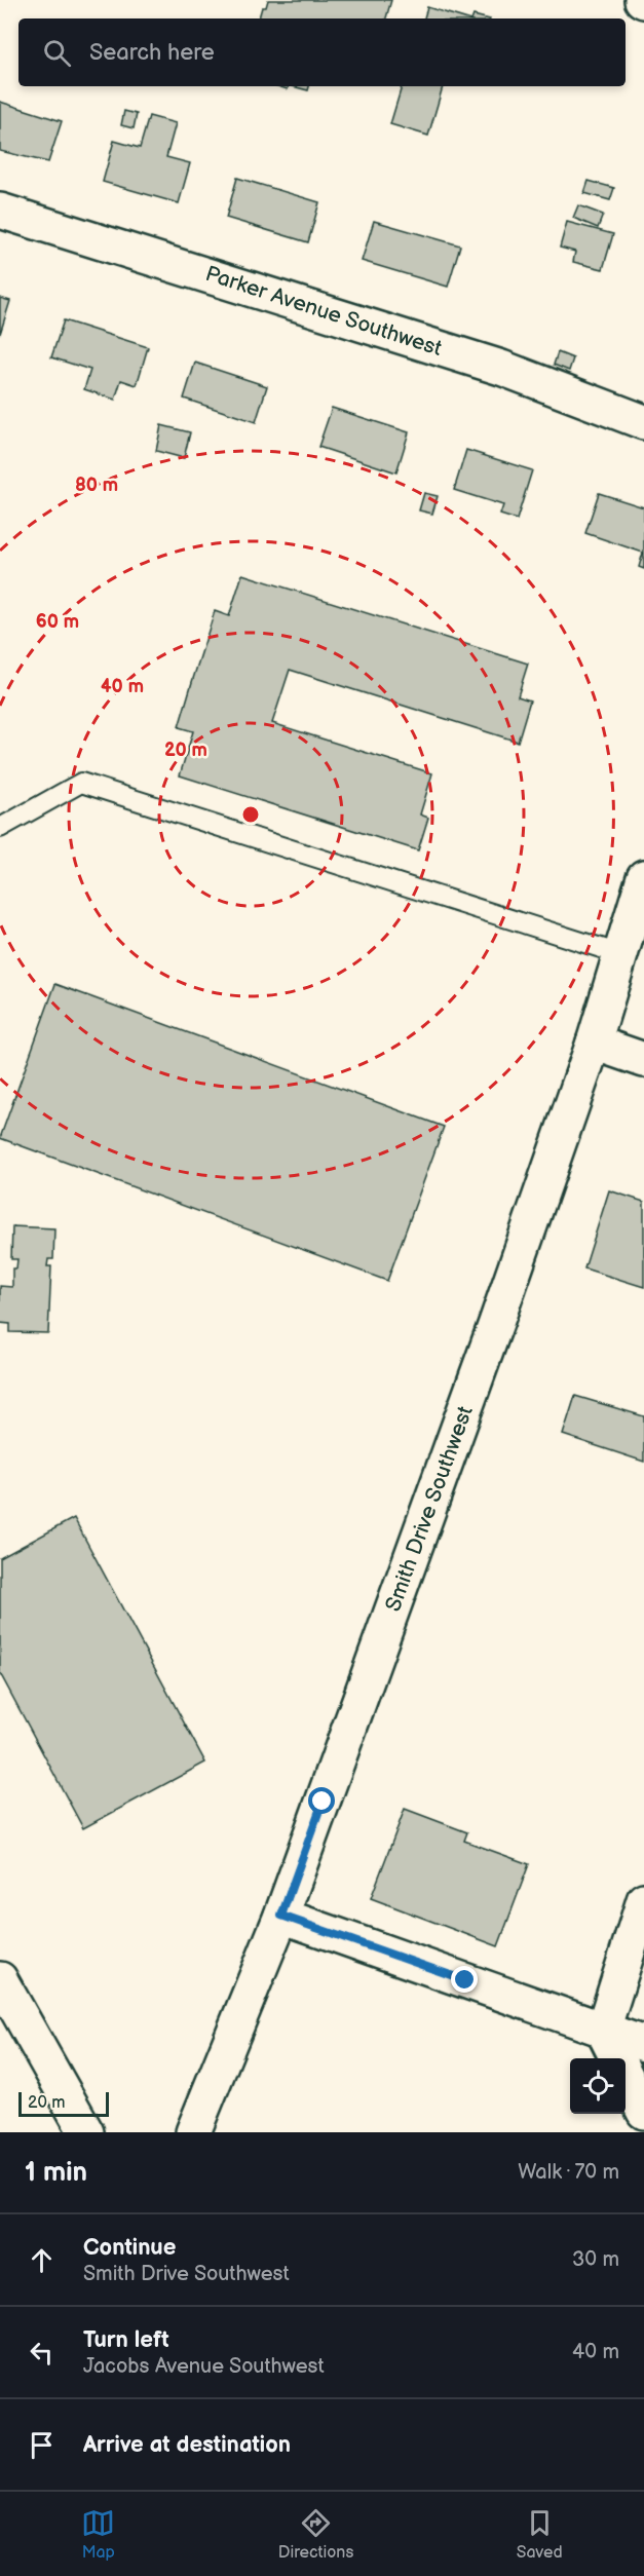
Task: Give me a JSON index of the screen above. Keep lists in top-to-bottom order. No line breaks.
{"streets":{"street":["Parker Avenue Southwest","Smith Drive Southwest"]},"scale_bar":"20 m","page":{"search":"Search here","scale":"20 m","heading":["1 min","Walk · 70 m"],"list":[["Continue","Smith Drive Southwest","30 m"],["Turn left","Jacobs Avenue Southwest","40 m"],"Arrive at destination"],"nav":["Map","Directions","Saved"]},"rings":["80 m","60 m","40 m","20 m"]}
